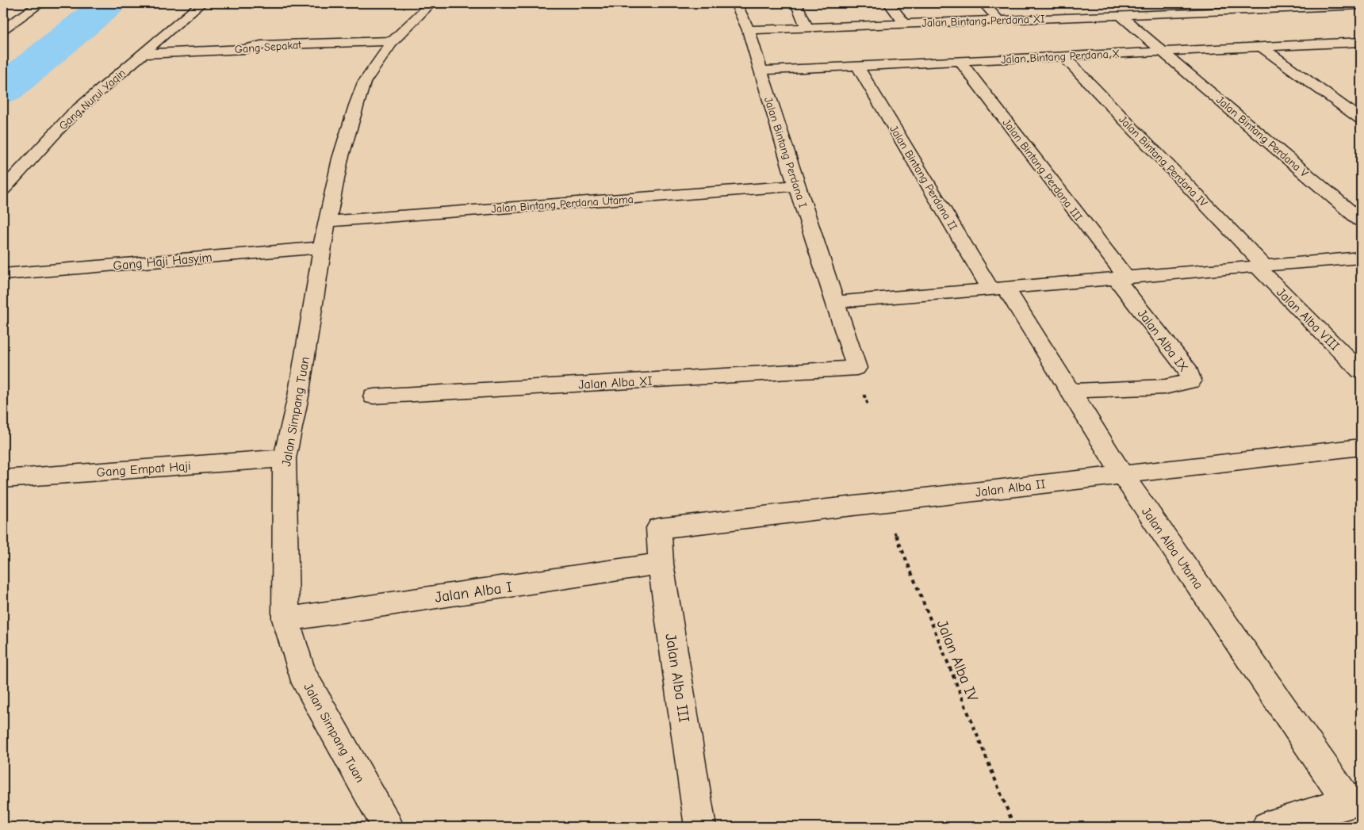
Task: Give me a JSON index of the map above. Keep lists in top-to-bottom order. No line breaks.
{"streets":{"street":["Jalan Bintang Perdana XI","Gang Sepakat","Jalan Bintang Perdana X","Gang Nurul Yaqin","Jalan Bintang Perdana V","Jalan Bintang Perdana I","Jalan Bintang Perdana IV","Jalan Bintang Perdana III","Jalan Bintang Perdana II","Jalan Bintang Perdana Utama","Gang Haji Hasyim","Jalan Alba VIII","Jalan Alba IX","Jalan Alba XI","Jalan Simpang Tuan","Gang Empat Haji","Jalan Alba II","Jalan Alba Utama","Jalan Alba I","Jalan Alba III"],"path":["Jalan Alba IV"]},"crossings":[["Jalan Bintang Perdana XI","Jalan Bintang Perdana V"],["Jalan Bintang Perdana XI","Jalan Bintang Perdana I"],["Gang Sepakat","Gang Nurul Yaqin"],["Gang Sepakat","Jalan Simpang Tuan"],["Jalan Bintang Perdana X","Jalan Bintang Perdana V"],["Jalan Bintang Perdana X","Jalan Bintang Perdana I"],["Jalan Bintang Perdana X","Jalan Bintang Perdana IV"],["Jalan Bintang Perdana X","Jalan Bintang Perdana III"],["Jalan Bintang Perdana X","Jalan Bintang Perdana II"],["Jalan Bintang Perdana I","Jalan Bintang Perdana Utama"],["Jalan Bintang Perdana I","Jalan Alba XI"],["Jalan Bintang Perdana IV","Jalan Alba VIII"],["Jalan Bintang Perdana III","Jalan Alba IX"],["Jalan Bintang Perdana II","Jalan Alba Utama"],["Jalan Bintang Perdana Utama","Jalan Simpang Tuan"],["Gang Haji Hasyim","Jalan Simpang Tuan"],["Jalan Alba IX","Jalan Alba Utama"],["Jalan Simpang Tuan","Gang Empat Haji"],["Jalan Simpang Tuan","Jalan Alba I"],["Jalan Alba II","Jalan Alba Utama"],["Jalan Alba II","Jalan Alba IV"],["Jalan Alba II","Jalan Alba III"],["Jalan Alba I","Jalan Alba III"]]}
